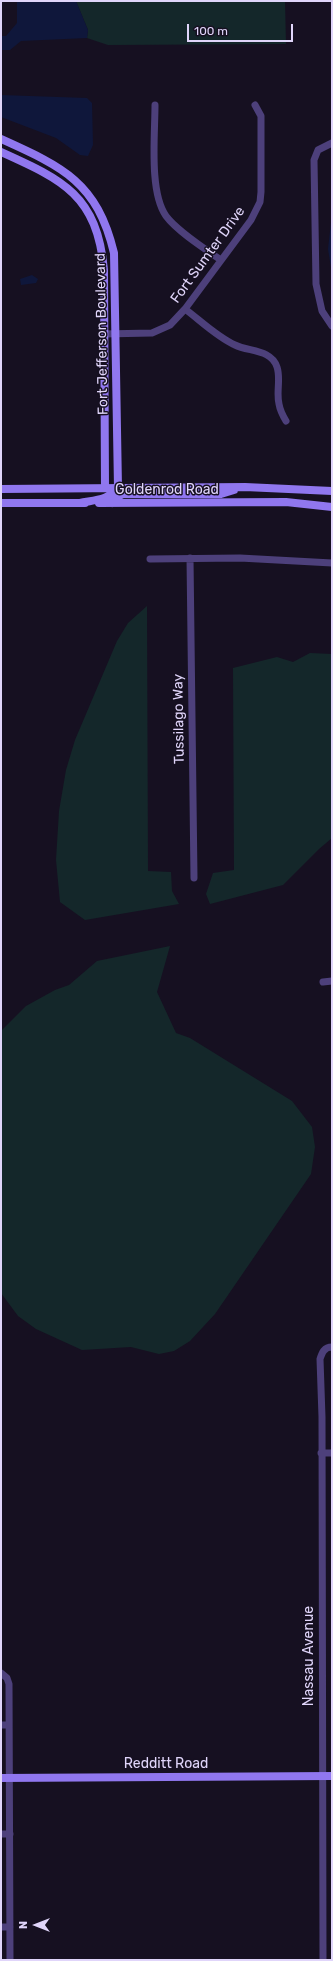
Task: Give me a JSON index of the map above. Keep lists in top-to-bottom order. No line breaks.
{"streets":{"street":["Fort Sumter Drive","Fort Jefferson Boulevard","Goldenrod Road","Tussilago Way","Nassau Avenue","Redditt Road"]},"crossings":[["Fort Sumter Drive","Fort Jefferson Boulevard"],["Fort Jefferson Boulevard","Goldenrod Road"],["Nassau Avenue","Redditt Road"]],"scale_bar":"100 m","north":"left"}
